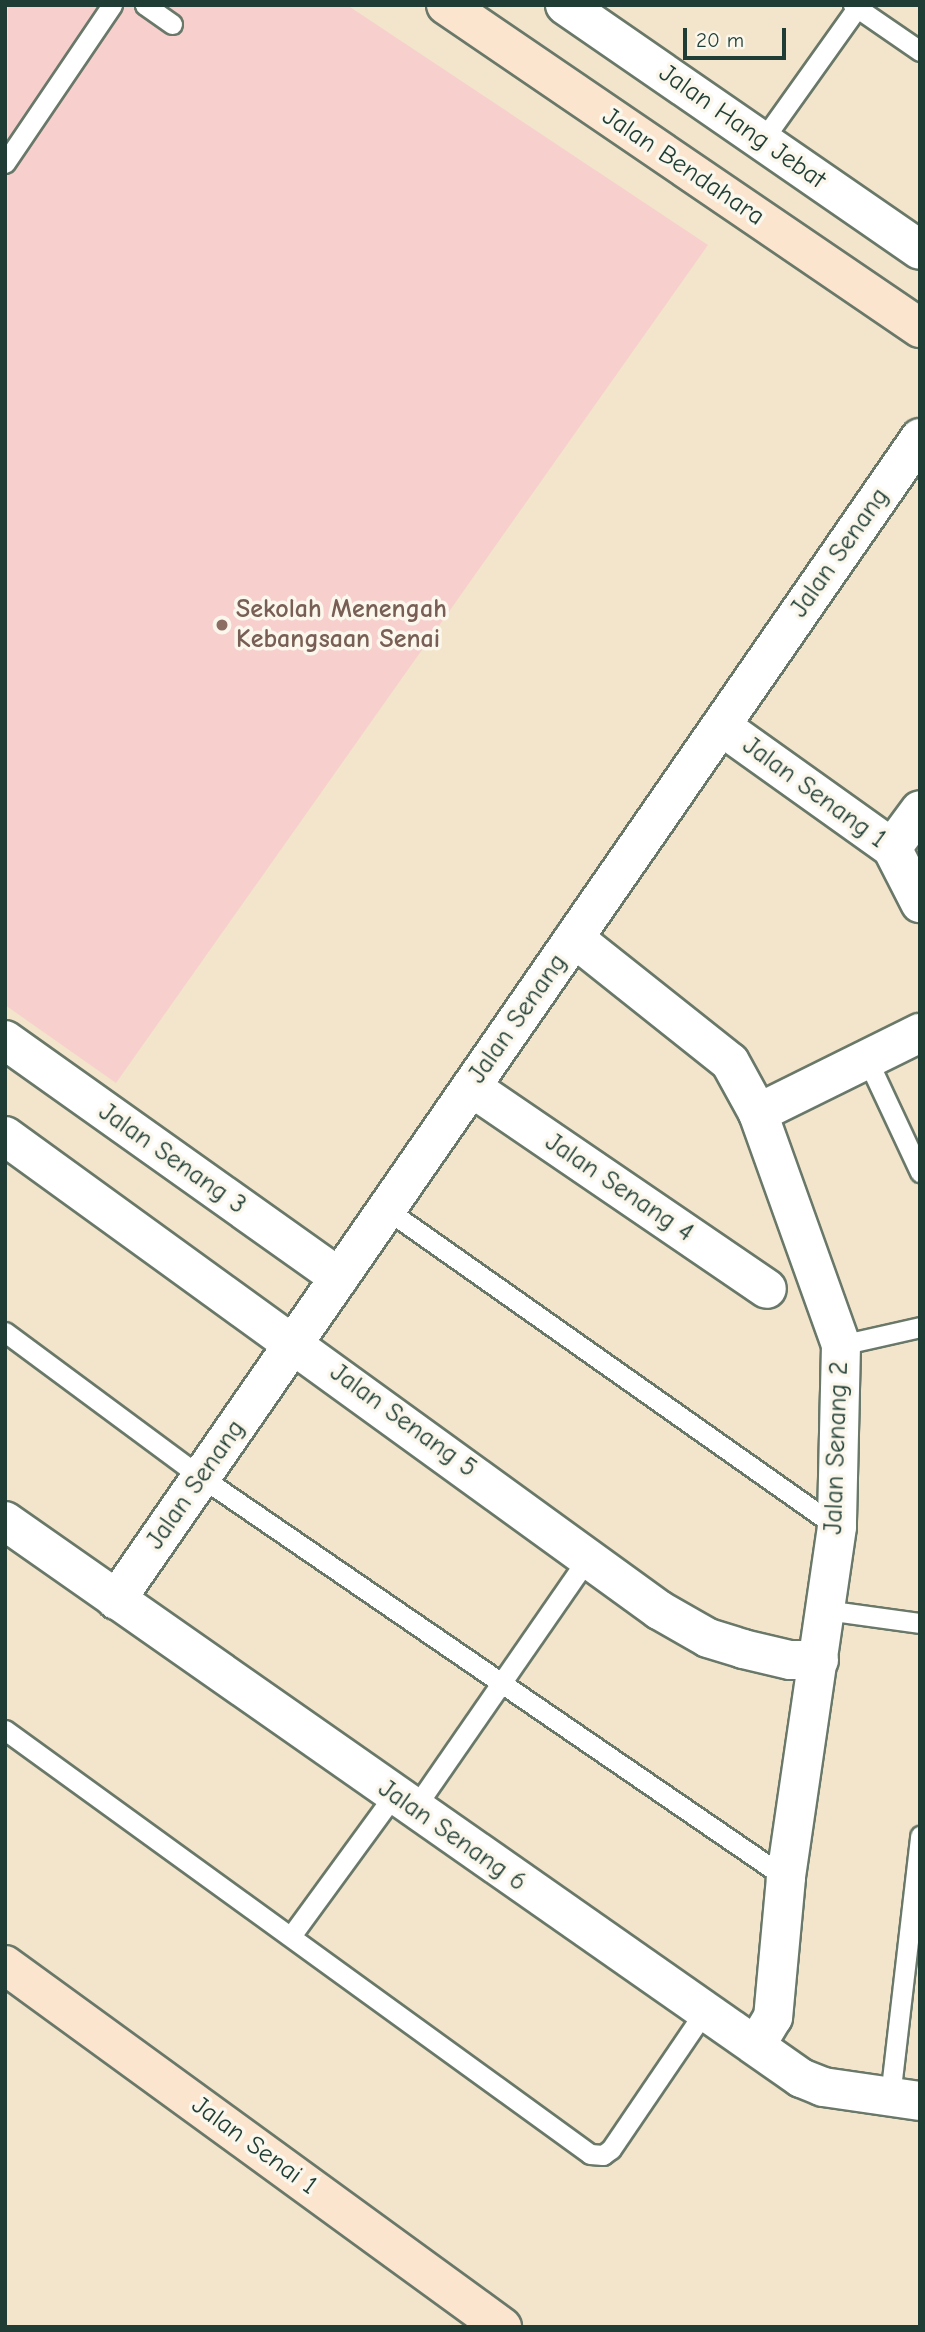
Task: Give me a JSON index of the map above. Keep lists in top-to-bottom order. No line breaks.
{"streets":{"street":["Jalan Hang Jebat","Jalan Bendahara","Jalan Senang","Jalan Senang 1","Jalan Senang 3","Jalan Senang 4","Jalan Senang 5","Jalan Senang 2","Jalan Senang 6","Jalan Senai 1"]},"crossings":[["Jalan Senang","Jalan Senang 1"],["Jalan Senang","Jalan Senang 3"],["Jalan Senang","Jalan Senang 4"],["Jalan Senang","Jalan Senang 5"],["Jalan Senang","Jalan Senang 2"],["Jalan Senang","Jalan Senang 6"],["Jalan Senang 5","Jalan Senang 2"],["Jalan Senang 2","Jalan Senang 6"]],"places":["Sekolah Menengah Kebangsaan Senai"],"scale_bar":"20 m"}
